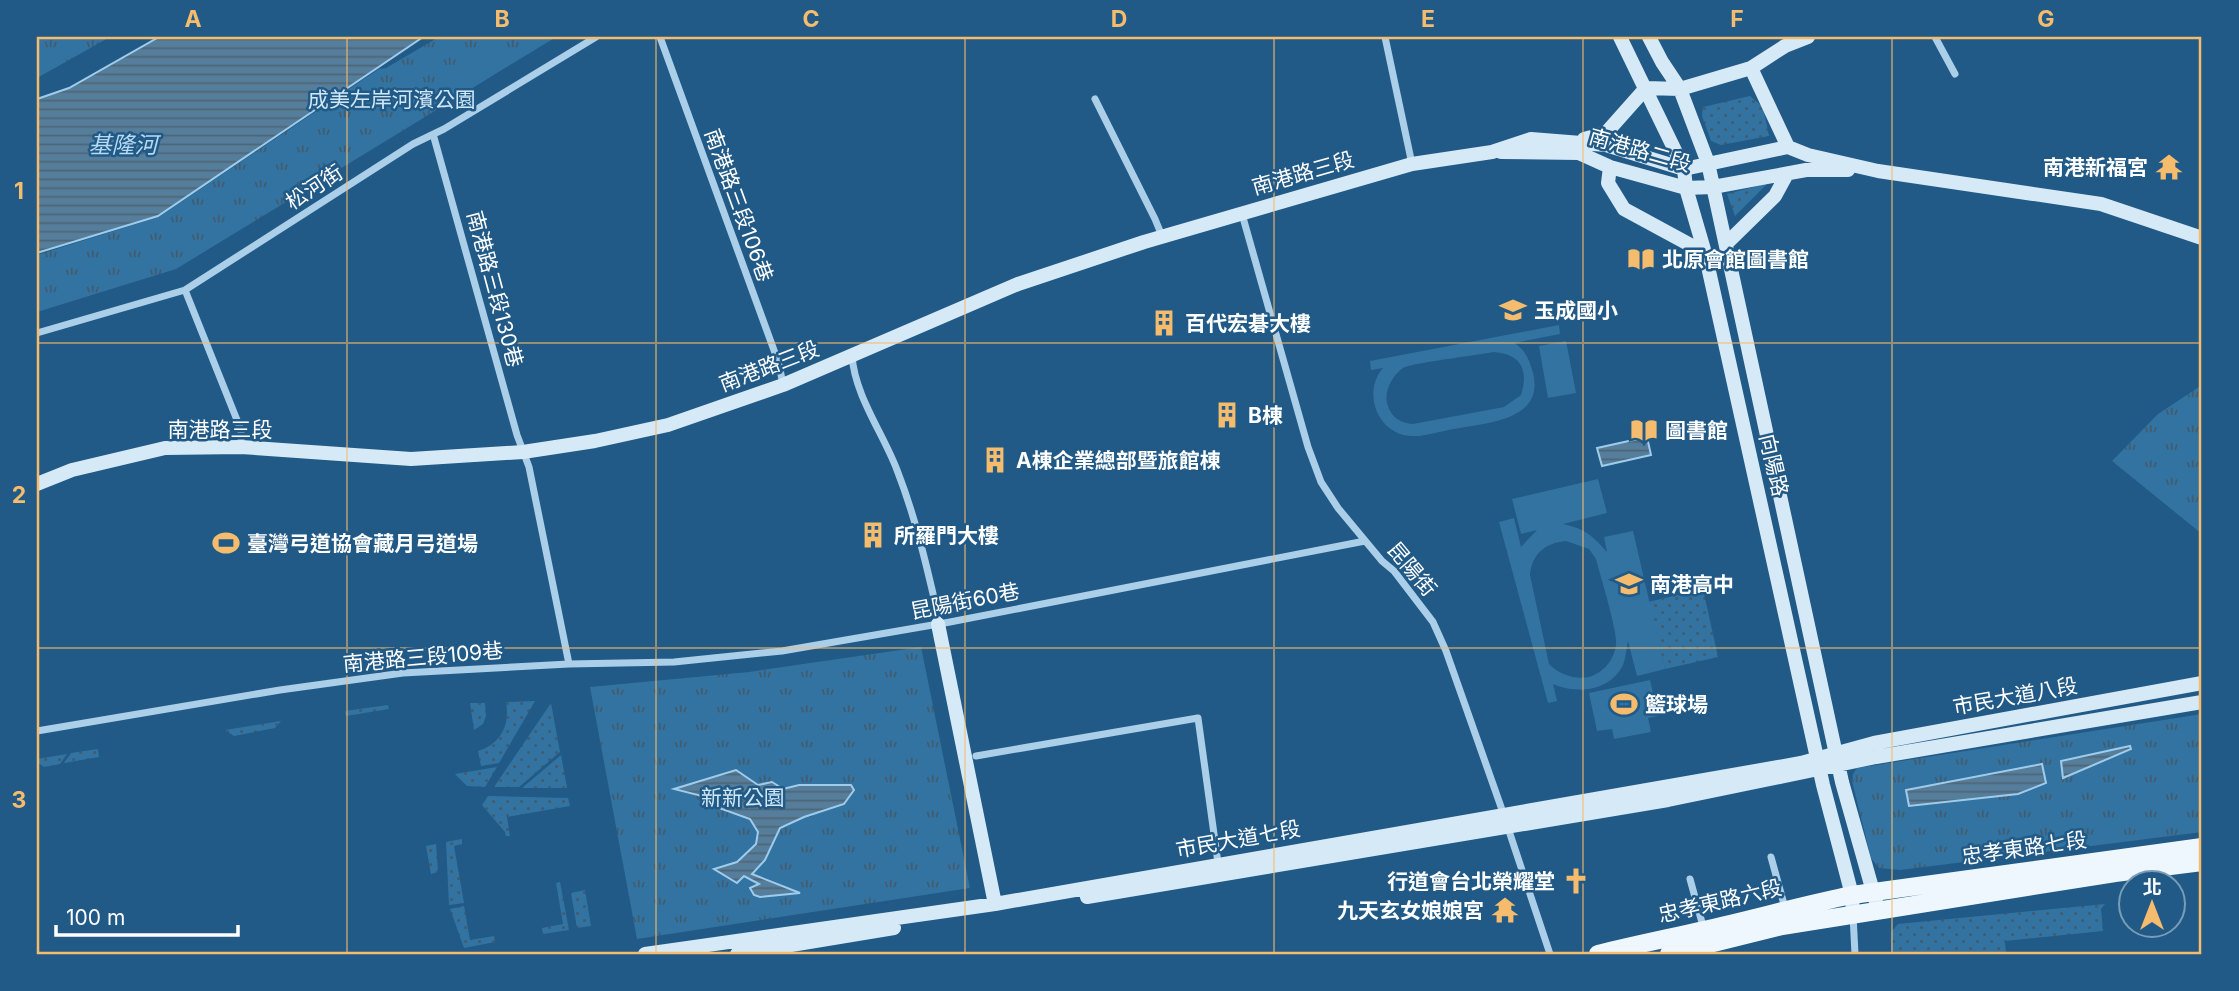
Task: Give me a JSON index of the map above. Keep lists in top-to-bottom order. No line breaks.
{"streets":{"main road":["南港路二段","南港路三段","向陽路","市民大道八段","市民大道七段","忠孝東路七段","忠孝東路六段"],"street":["松河街","南港路三段106巷","南港路三段130巷","昆陽街","昆陽街60巷","南港路三段109巷"]},"crossings":[["南港路二段","南港路三段"],["南港路二段","向陽路"],["南港路三段","南港路三段106巷"],["南港路三段","南港路三段130巷"],["南港路三段","昆陽街"],["松河街","南港路三段130巷"],["南港路三段130巷","昆陽街60巷"],["南港路三段130巷","南港路三段109巷"],["向陽路","市民大道八段"],["向陽路","市民大道七段"],["向陽路","忠孝東路七段"],["向陽路","忠孝東路六段"],["昆陽街","昆陽街60巷"],["昆陽街","市民大道七段"],["昆陽街60巷","南港路三段109巷"],["市民大道八段","市民大道七段"],["忠孝東路七段","忠孝東路六段"]],"water":["基隆河"],"parks":["成美左岸河濱公園","新新公園"],"places":{"temple":["南港新福宮","九天玄女娘娘宮"],"library":["北原會館圖書館","圖書館"],"school or university":["玉成國小","南港高中"],"building":["百代宏碁大樓","B棟","A棟企業總部暨旅館棟","所羅門大樓"],"sports":["臺灣弓道協會藏月弓道場","籃球場"],"church":["行道會台北榮耀堂"]},"scale_bar":"100 m","north":"top","grid":{"columns":["A","B","C","D","E","F","G"],"rows":["1","2","3"]}}
